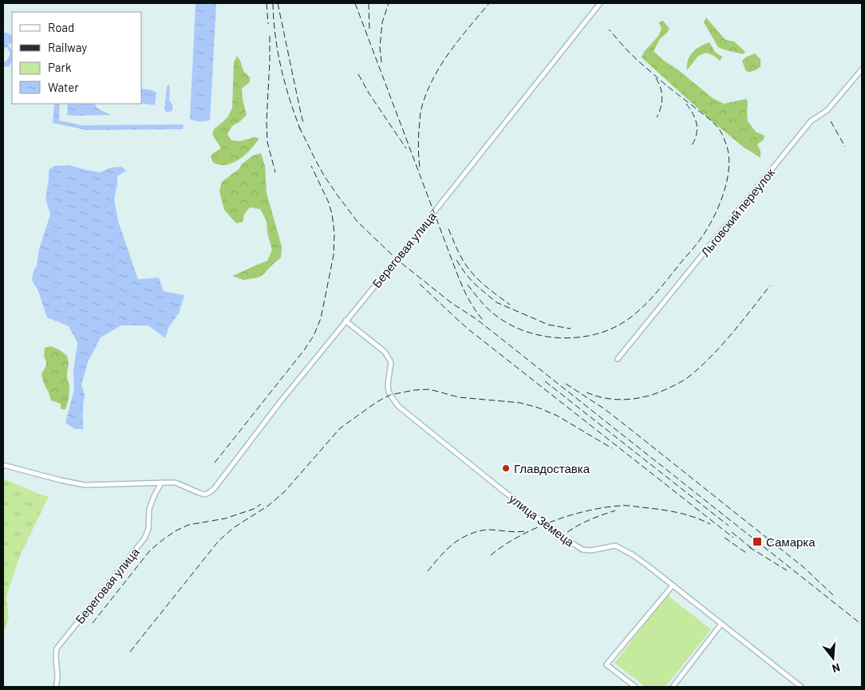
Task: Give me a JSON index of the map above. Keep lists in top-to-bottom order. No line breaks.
{"streets":{"street":["Льговский переулок","Береговая улица","улица Земеца"]},"crossings":[["Береговая улица","улица Земеца"]],"places":{"other":["Главдоставка"],"transit":["Самарка"]},"legend":["Road","Railway","Park","Water"],"north":"bottom"}
